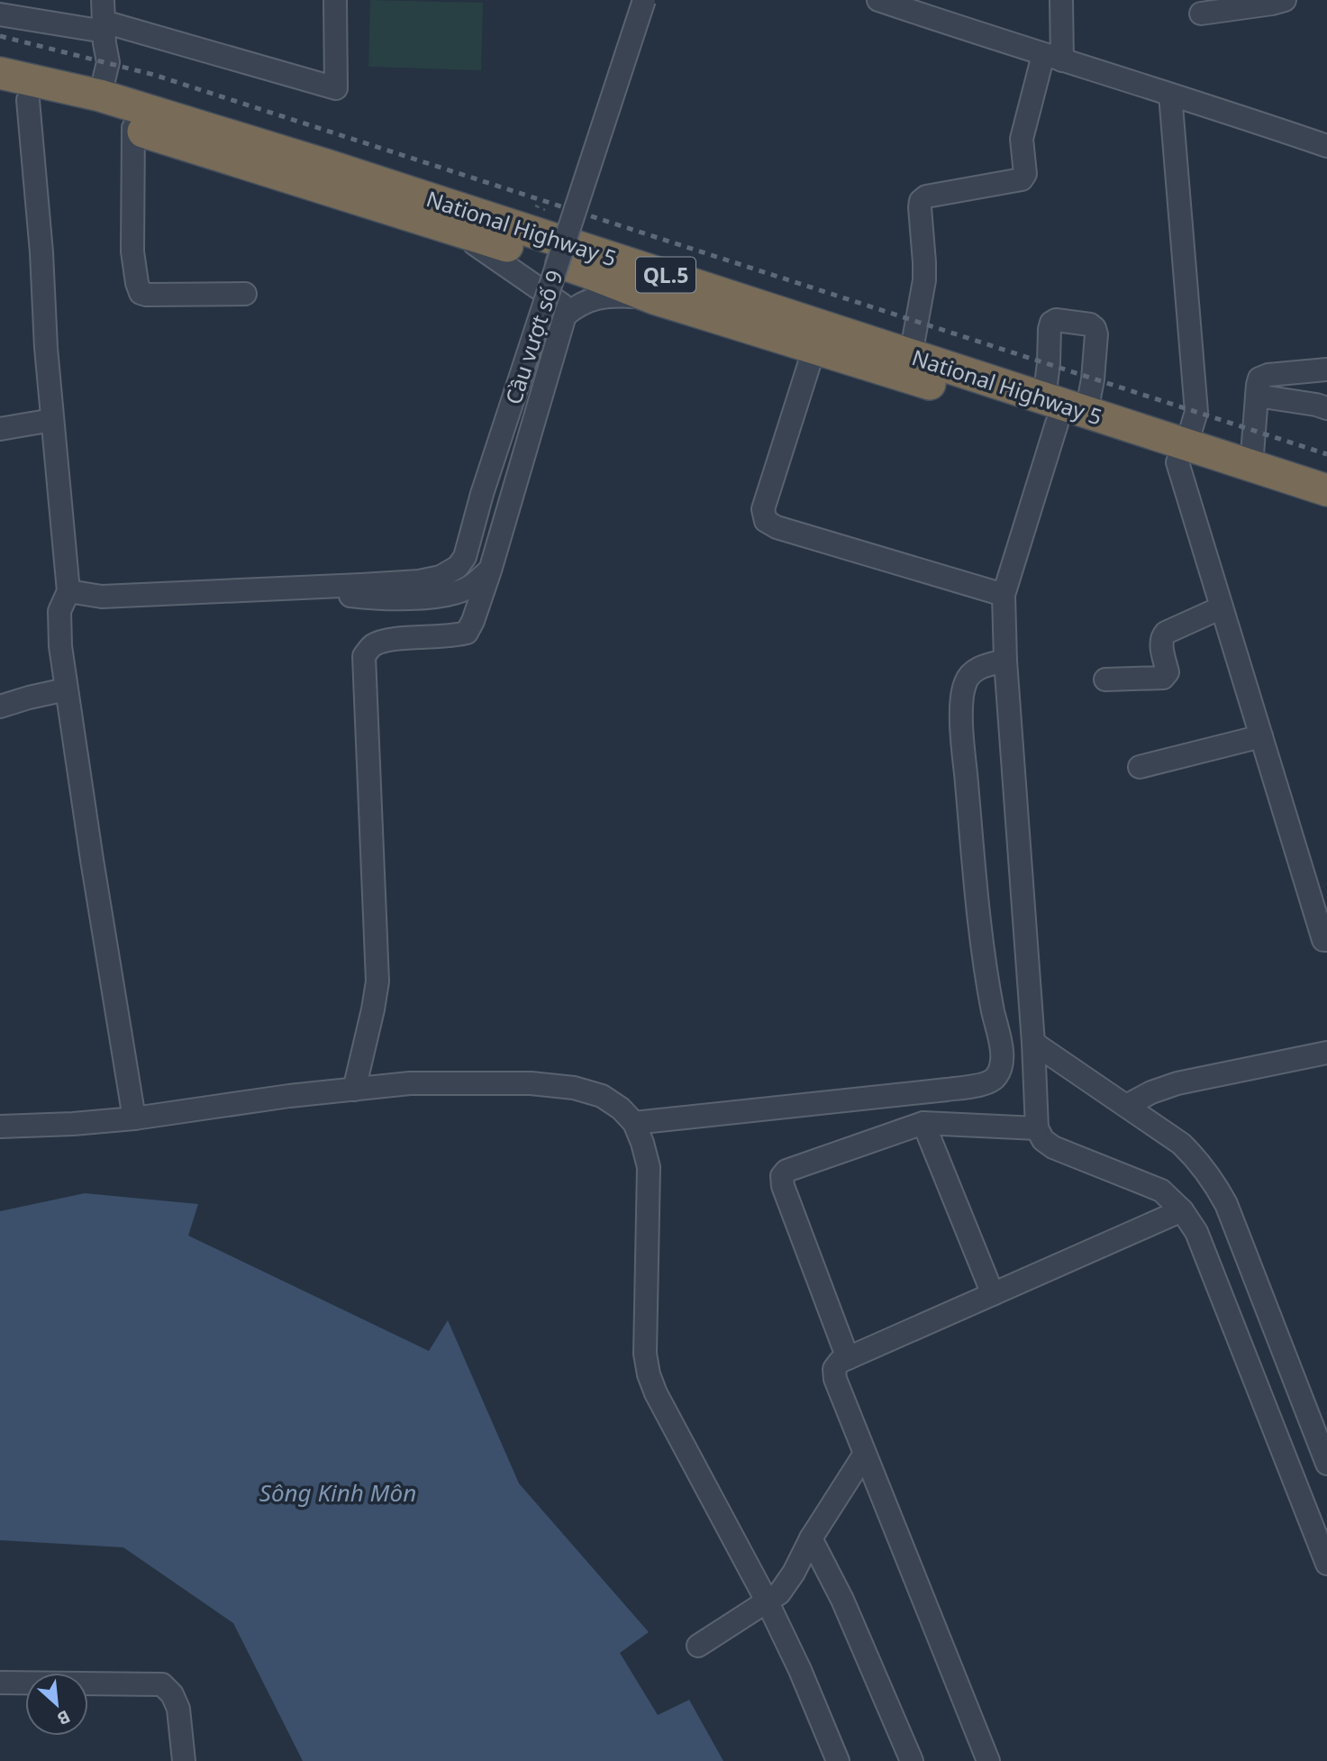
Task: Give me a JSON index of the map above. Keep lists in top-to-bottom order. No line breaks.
{"streets":{"highway":["National Highway 5","QL.5"],"street":["Cầu vượt số 9"]},"water":["Sông Kinh Môn"],"north":"bottom right"}
